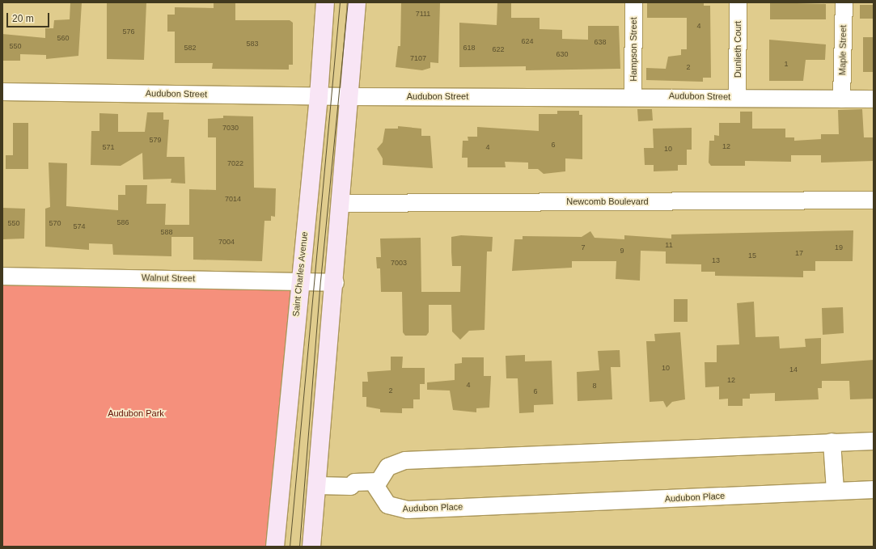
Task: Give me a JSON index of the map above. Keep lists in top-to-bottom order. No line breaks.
{"streets":{"main road":["Saint Charles Avenue"],"street":["Hampson Street","Dunlieth Court","Maple Street","Audubon Street","Newcomb Boulevard","Walnut Street","Audubon Place"]},"crossings":[["Hampson Street","Audubon Street"],["Dunlieth Court","Audubon Street"],["Maple Street","Audubon Street"],["Audubon Street","Saint Charles Avenue"],["Saint Charles Avenue","Walnut Street"]],"parks":["Audubon Park"],"house_numbers":["7111","4","576","560","624","638","583","550","582","618","622","630","7107","1","2","7030","579","6","12","571","4","10","7022","7014","586","550","570","574","588","7004","11","7","19","9","17","15","13","7003","10","14","12","4","8","2","6"],"scale_bar":"20 m"}
